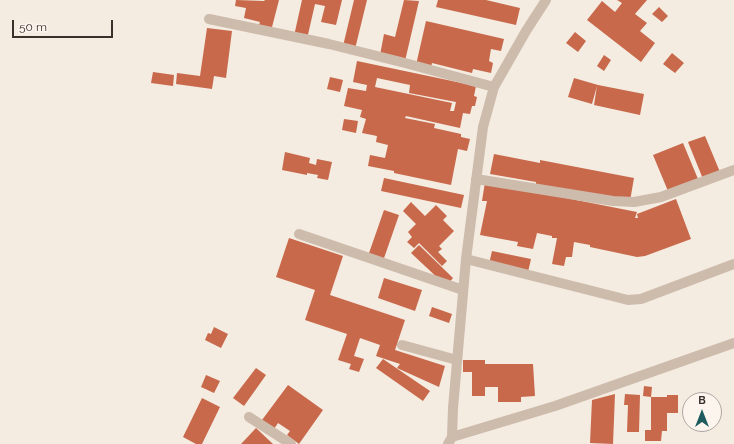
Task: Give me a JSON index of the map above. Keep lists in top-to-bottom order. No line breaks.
{"scale_bar":"50 m","north":"top"}
